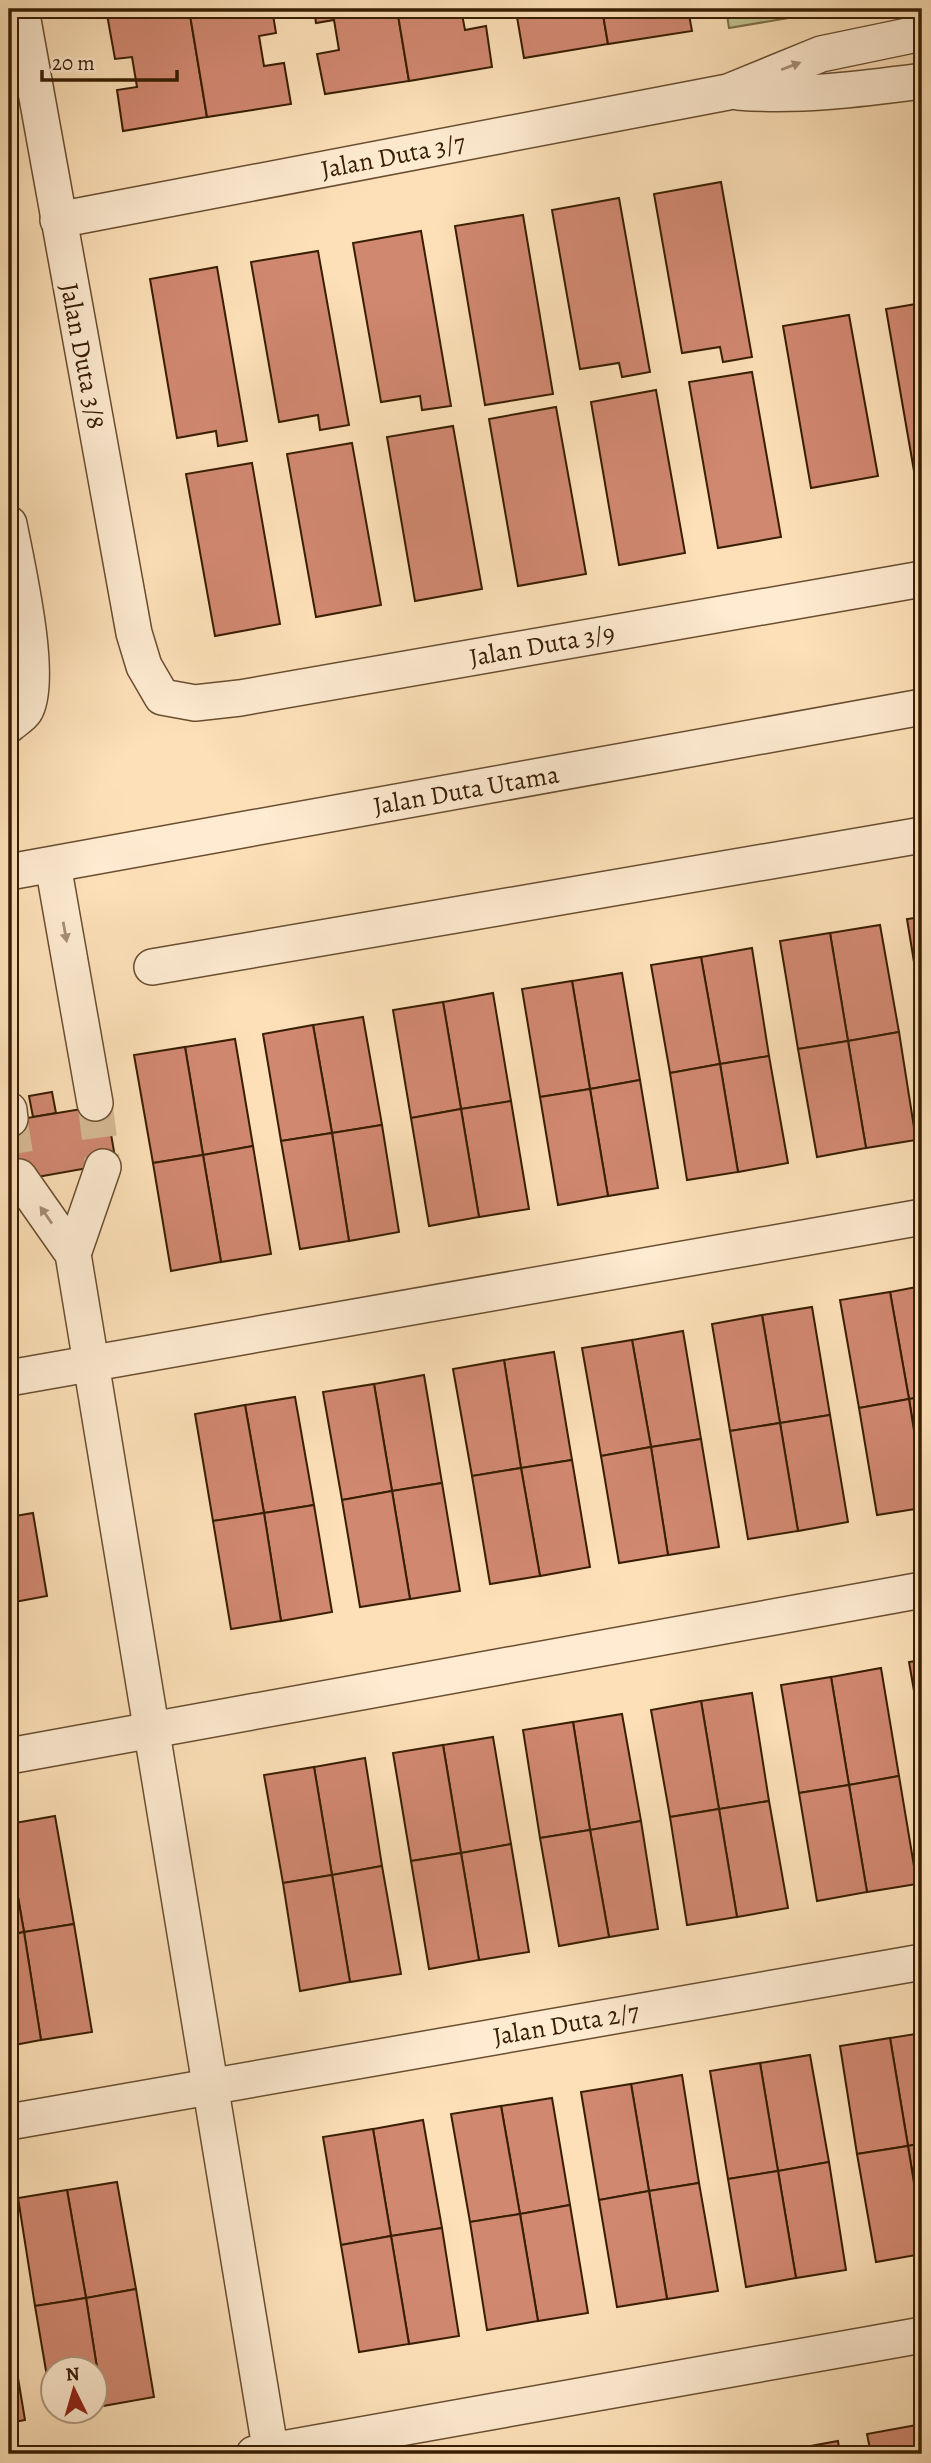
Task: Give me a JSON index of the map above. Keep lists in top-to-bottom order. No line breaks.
{"streets":{"street":["Jalan Duta 3/7","Jalan Duta 3/8","Jalan Duta 3/9","Jalan Duta Utama","Jalan Duta 2/7"]},"crossings":[["Jalan Duta 3/7","Jalan Duta 3/8"],["Jalan Duta 3/8","Jalan Duta 3/9"]],"scale_bar":"20 m","north":"top"}
